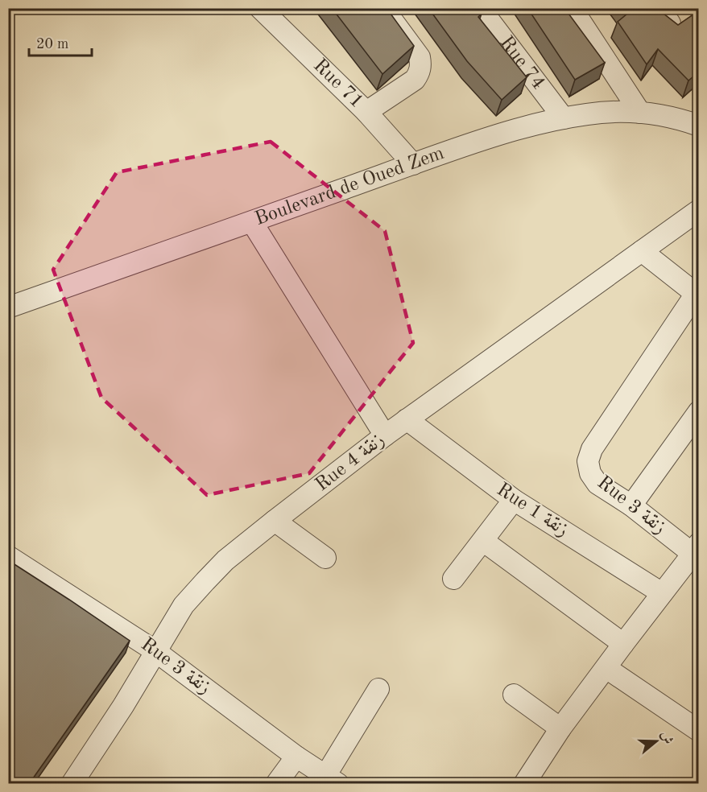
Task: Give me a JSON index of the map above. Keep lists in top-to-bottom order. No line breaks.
{"streets":{"street":["Rue 74","Rue 71","Boulevard de Oued Zem","Rue 4 زنقة","Rue 3 زنقة","Rue 1 زنقة"]},"crossings":[["Rue 74","Boulevard de Oued Zem"],["Rue 71","Boulevard de Oued Zem"],["Rue 4 زنقة","Rue 3 زنقة"],["Rue 4 زنقة","Rue 1 زنقة"]],"scale_bar":"20 m","north":"right"}
